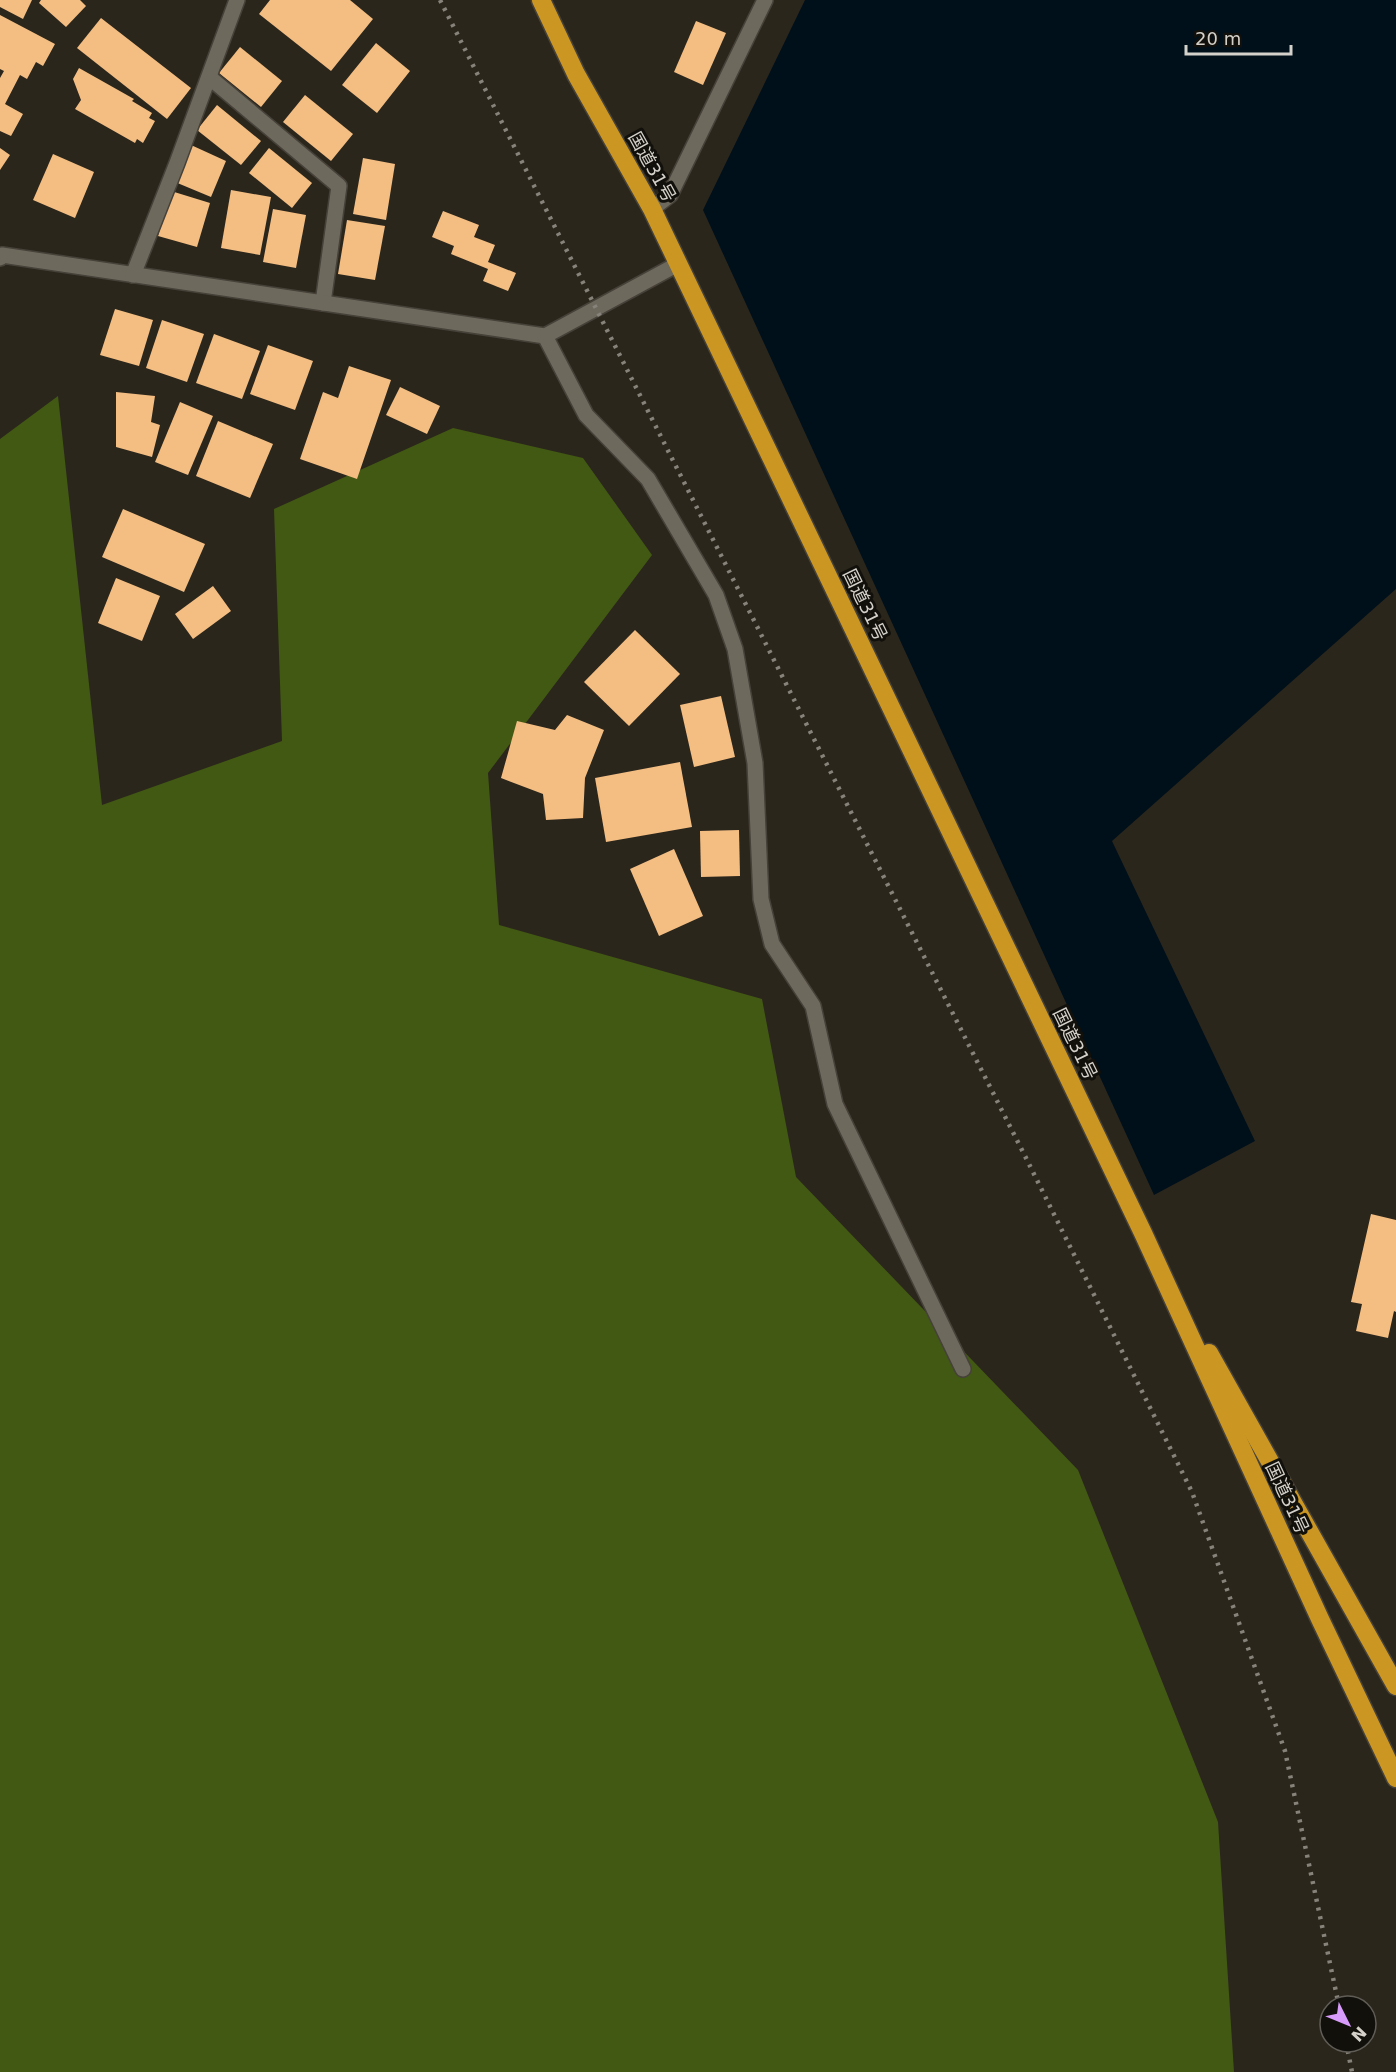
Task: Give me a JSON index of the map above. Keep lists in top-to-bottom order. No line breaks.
{"streets":{"highway":["国道31号"]},"scale_bar":"20 m","north":"bottom right"}
